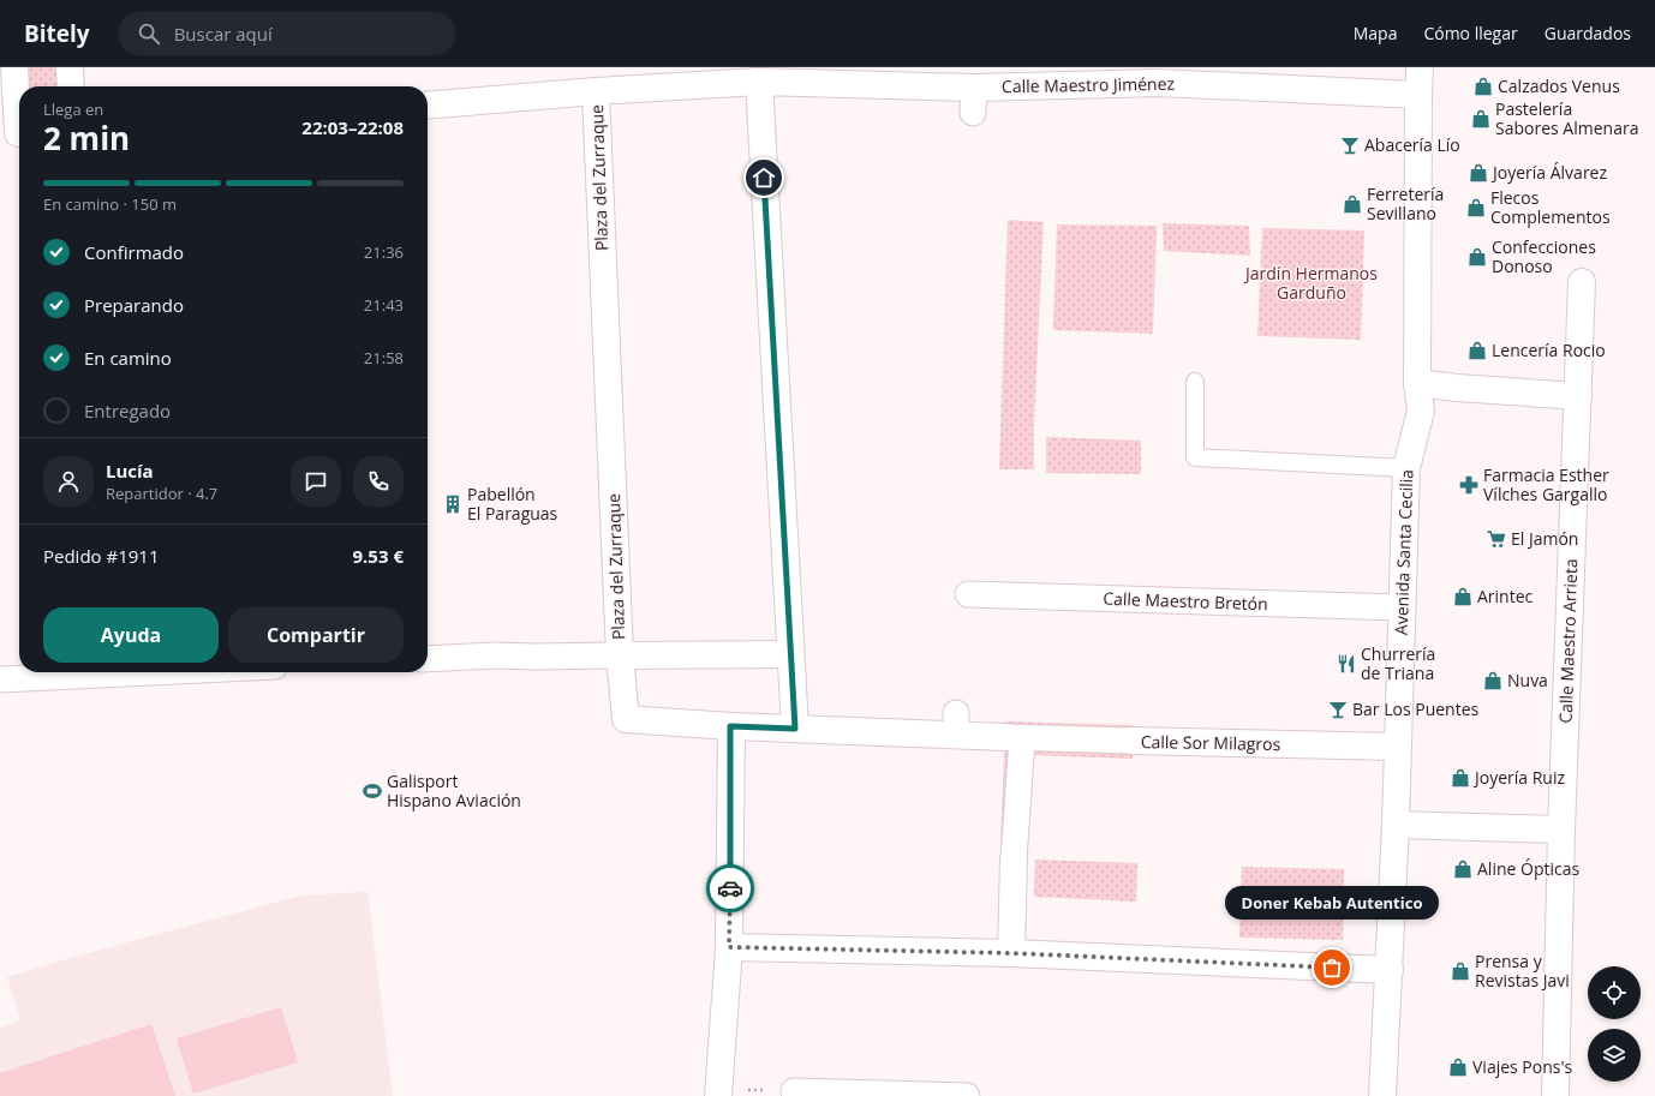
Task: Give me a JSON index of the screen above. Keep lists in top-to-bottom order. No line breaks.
{"streets":{"street":["Calle Maestro Jiménez","Plaza del Zurraque","Avenida Santa Cecilia","Calle Maestro Bretón","Calle Maestro Arrieta","Calle Sor Milagros"]},"crossings":[["Calle Maestro Jiménez","Plaza del Zurraque"],["Calle Maestro Jiménez","Avenida Santa Cecilia"],["Plaza del Zurraque","Calle Sor Milagros"],["Avenida Santa Cecilia","Calle Maestro Bretón"],["Avenida Santa Cecilia","Calle Sor Milagros"]],"parks":["Jardín Hermanos Garduño"],"places":{"shop":["Calzados Venus","Pastelería Sabores Almenara","Joyería Álvarez","Ferretería Sevillano","Flecos Complementos","Confecciones Donoso","Lencería Rocio","Arintec","Nuva","Joyería Ruiz","Aline Ópticas","Prensa y Revistas Javi","Viajes Pons's"],"bar":["Abacería Lío","Bar Los Puentes"],"pharmacy":["Farmacia Esther Vílches Gargallo"],"building":["Pabellón El Paraguas"],"supermarket":["El Jamón"],"restaurant":["Churrería de Triana"],"sports":["Galisport Hispano Aviación"],"other":["Doner Kebab Autentico"]},"page":{"header":"Bitely","search":"Buscar aquí","nav":["Mapa","Cómo llegar","Guardados"],"heading":["2 min","Llega en","22:03–22:08"],"panel":["Lucía","Repartidor · 4.7","Pedido #1911","9.53 €"],"bar":"En camino · 150 m","list":[["Confirmado","21:36"],["Preparando","21:43"],["En camino","21:58"],"Entregado"],"buttons":["Ayuda","Compartir"],"bubble":"Doner Kebab Autentico"}}
